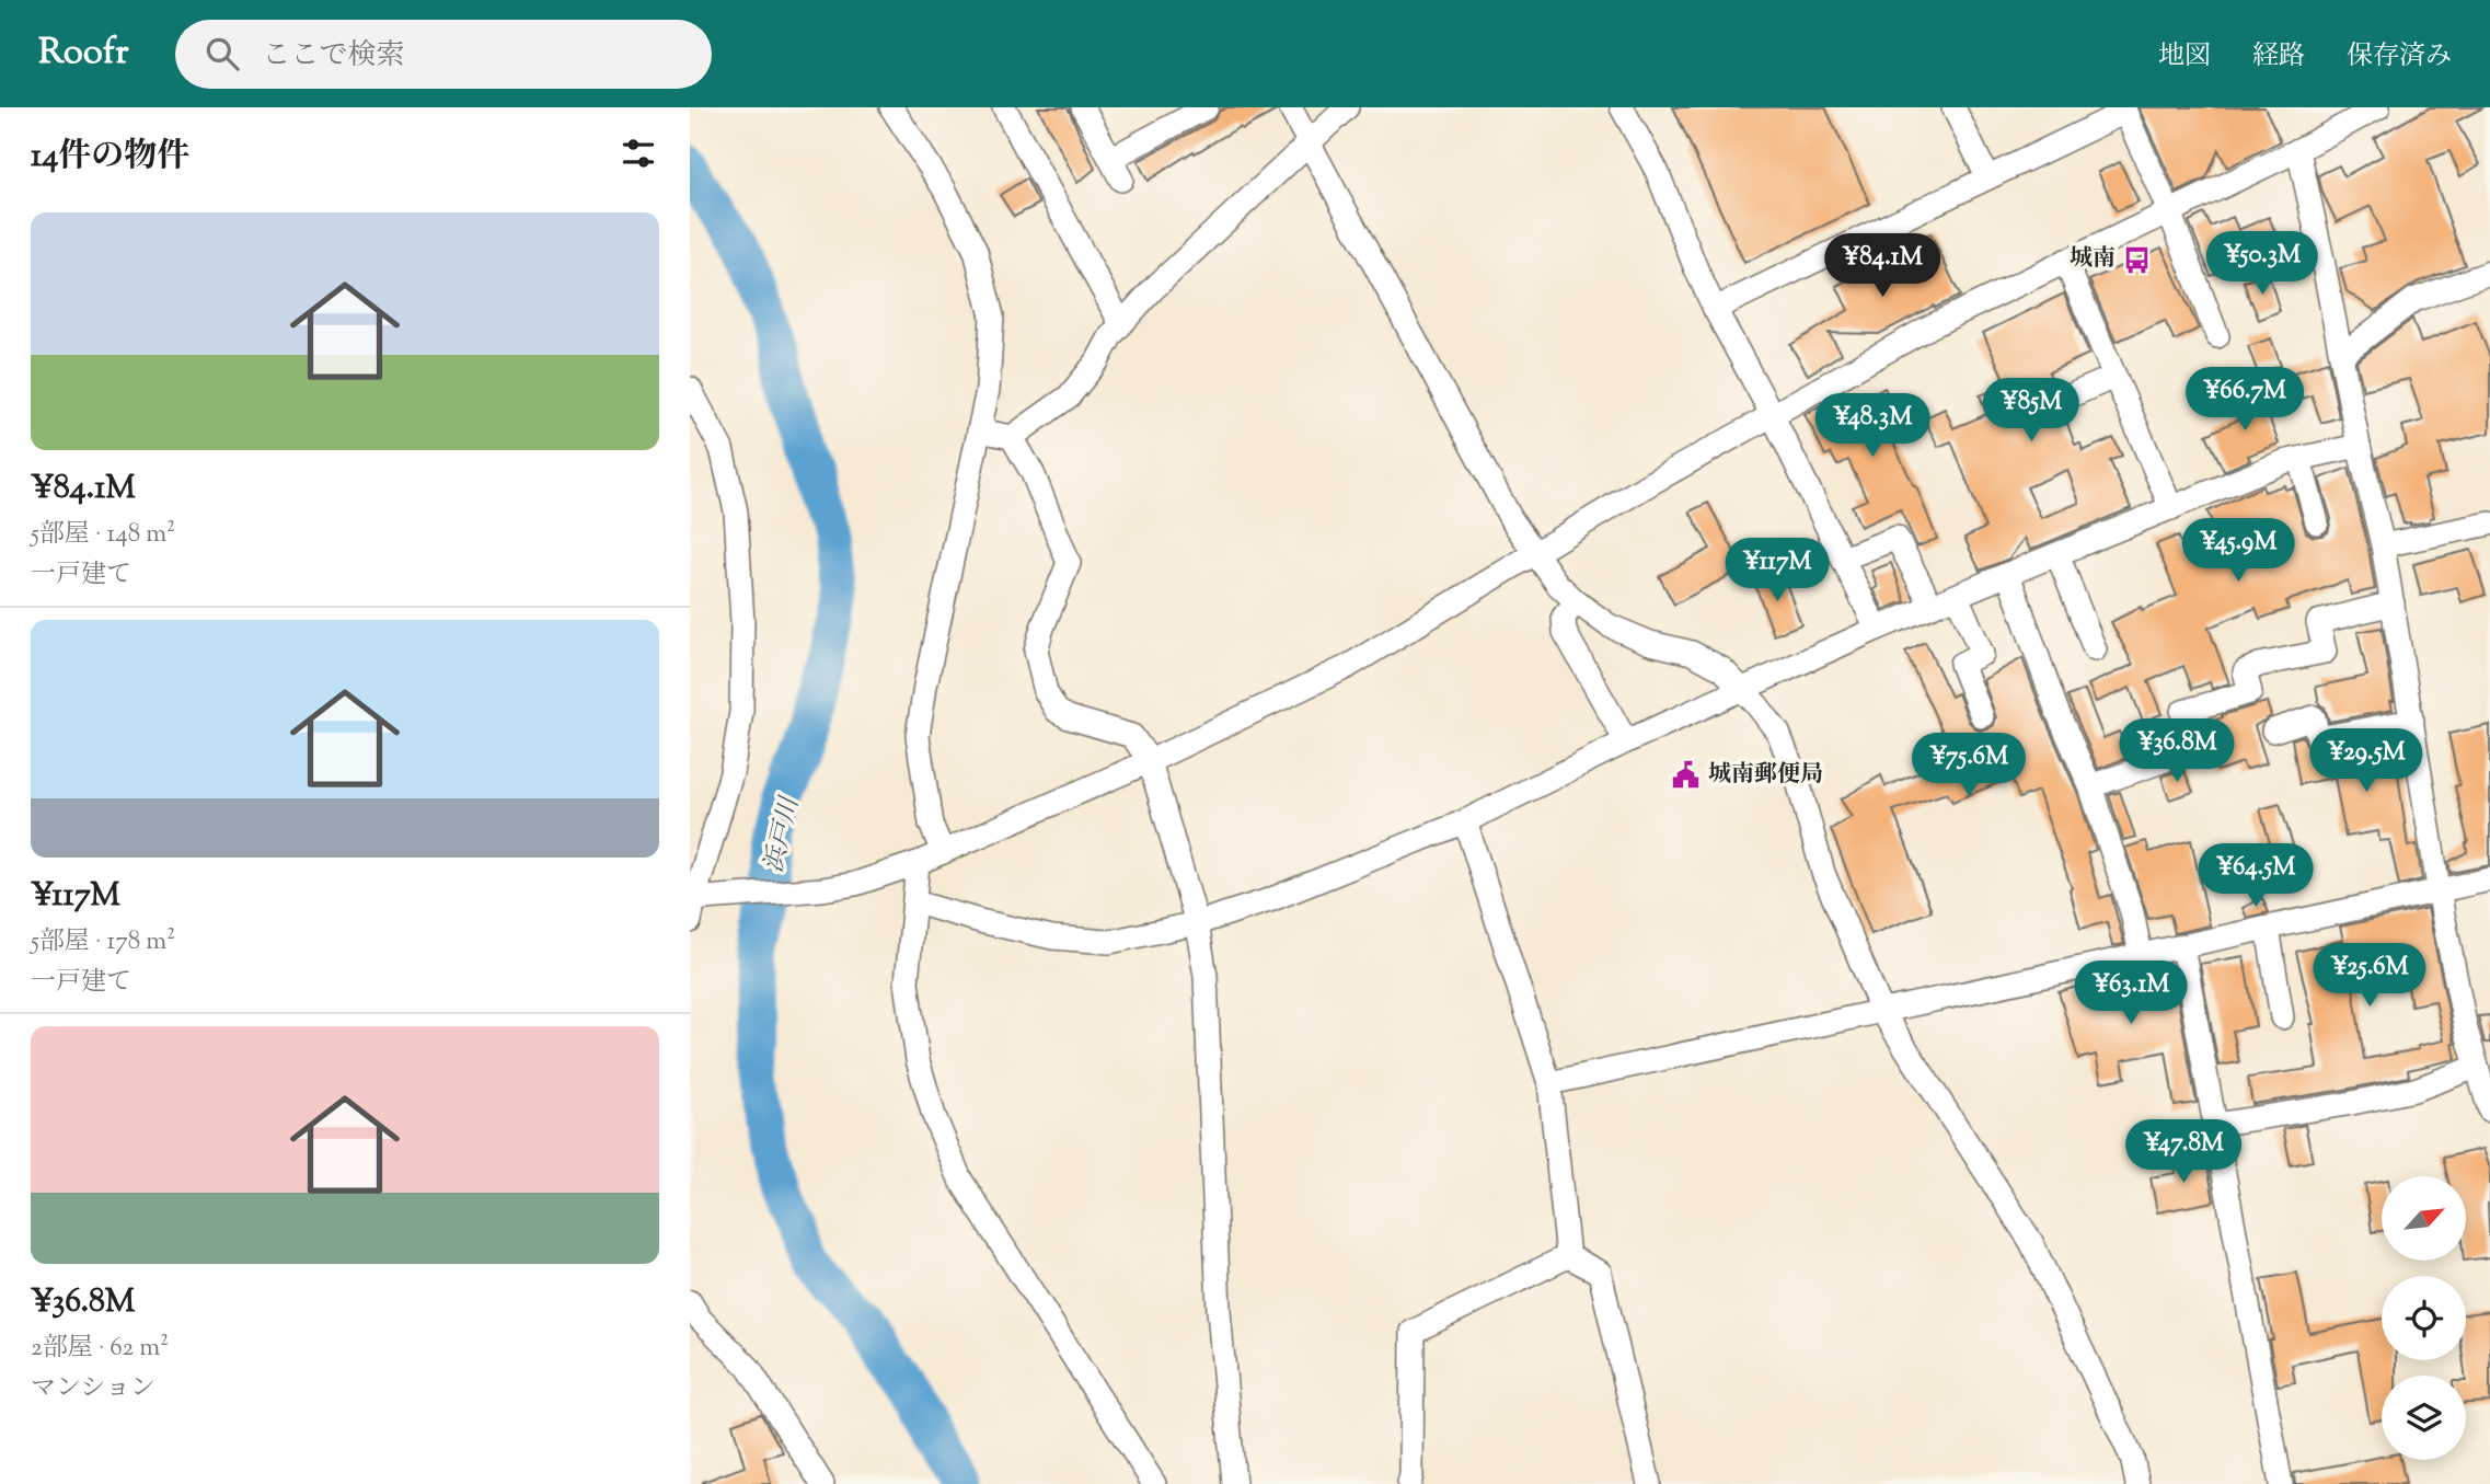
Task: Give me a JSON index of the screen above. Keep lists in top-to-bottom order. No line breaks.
{"water":["浜戸川"],"places":{"bus stop":["城南"],"public building":["城南郵便局"]},"north":"top right","page":{"header":"Roofr","search":"ここで検索","nav":["地図","経路","保存済み"],"heading":"14件の物件","list":[{"name":"¥84.1M","note":"5部屋 · 148 m² · 一戸建て"},{"name":"¥117M","note":"5部屋 · 178 m² · 一戸建て"},{"name":"¥36.8M","note":"2部屋 · 62 m² · マンション"}],"price":["¥50.3M","¥84.1M","¥66.7M","¥85M","¥48.3M","¥45.9M","¥117M","¥36.8M","¥29.5M","¥75.6M","¥64.5M","¥25.6M","¥63.1M","¥47.8M"]}}
